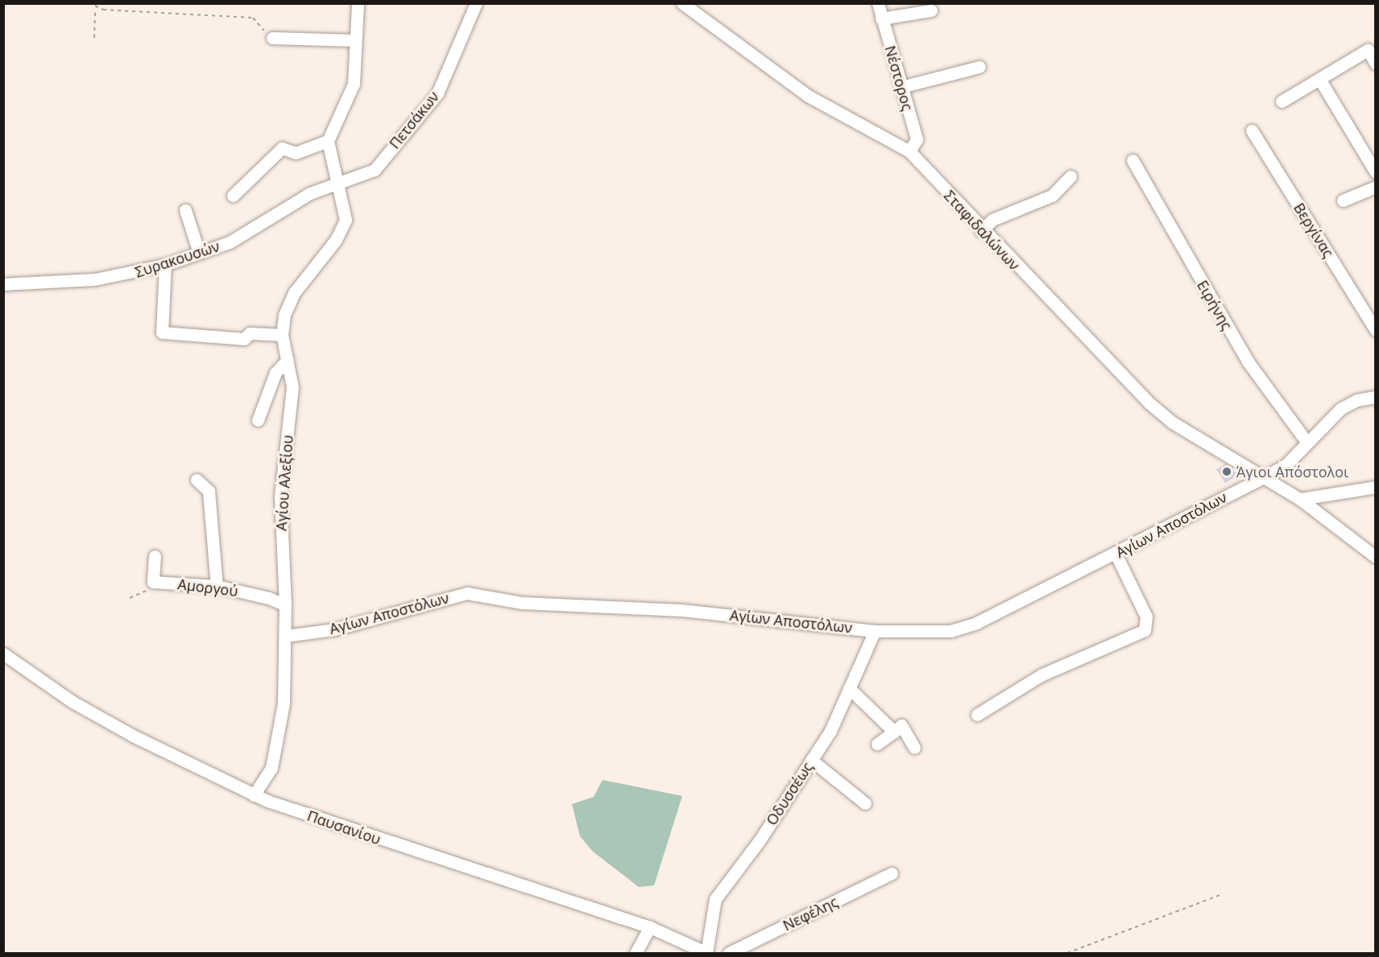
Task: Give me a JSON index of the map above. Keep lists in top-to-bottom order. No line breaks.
{"streets":{"street":["Νέστορος","Πετσάκων","Σταφιδαλώνων","Βεργίνας","Συρακουσών","Ειρήνης","Αγίου Αλεξίου","Αγίων Αποστόλων","Αμοργού","Οδυσσέως","Παυσανίου","Νεφέλης"]},"crossings":[["Νέστορος","Σταφιδαλώνων"],["Πετσάκων","Συρακουσών"],["Πετσάκων","Αγίου Αλεξίου"],["Σταφιδαλώνων","Αγίων Αποστόλων"],["Συρακουσών","Αγίου Αλεξίου"],["Ειρήνης","Αγίων Αποστόλων"],["Αγίου Αλεξίου","Αγίων Αποστόλων"],["Αγίου Αλεξίου","Αμοργού"],["Αγίου Αλεξίου","Παυσανίου"],["Αγίων Αποστόλων","Οδυσσέως"],["Οδυσσέως","Παυσανίου"]],"places":["Άγιοι Απόστολοι"]}
